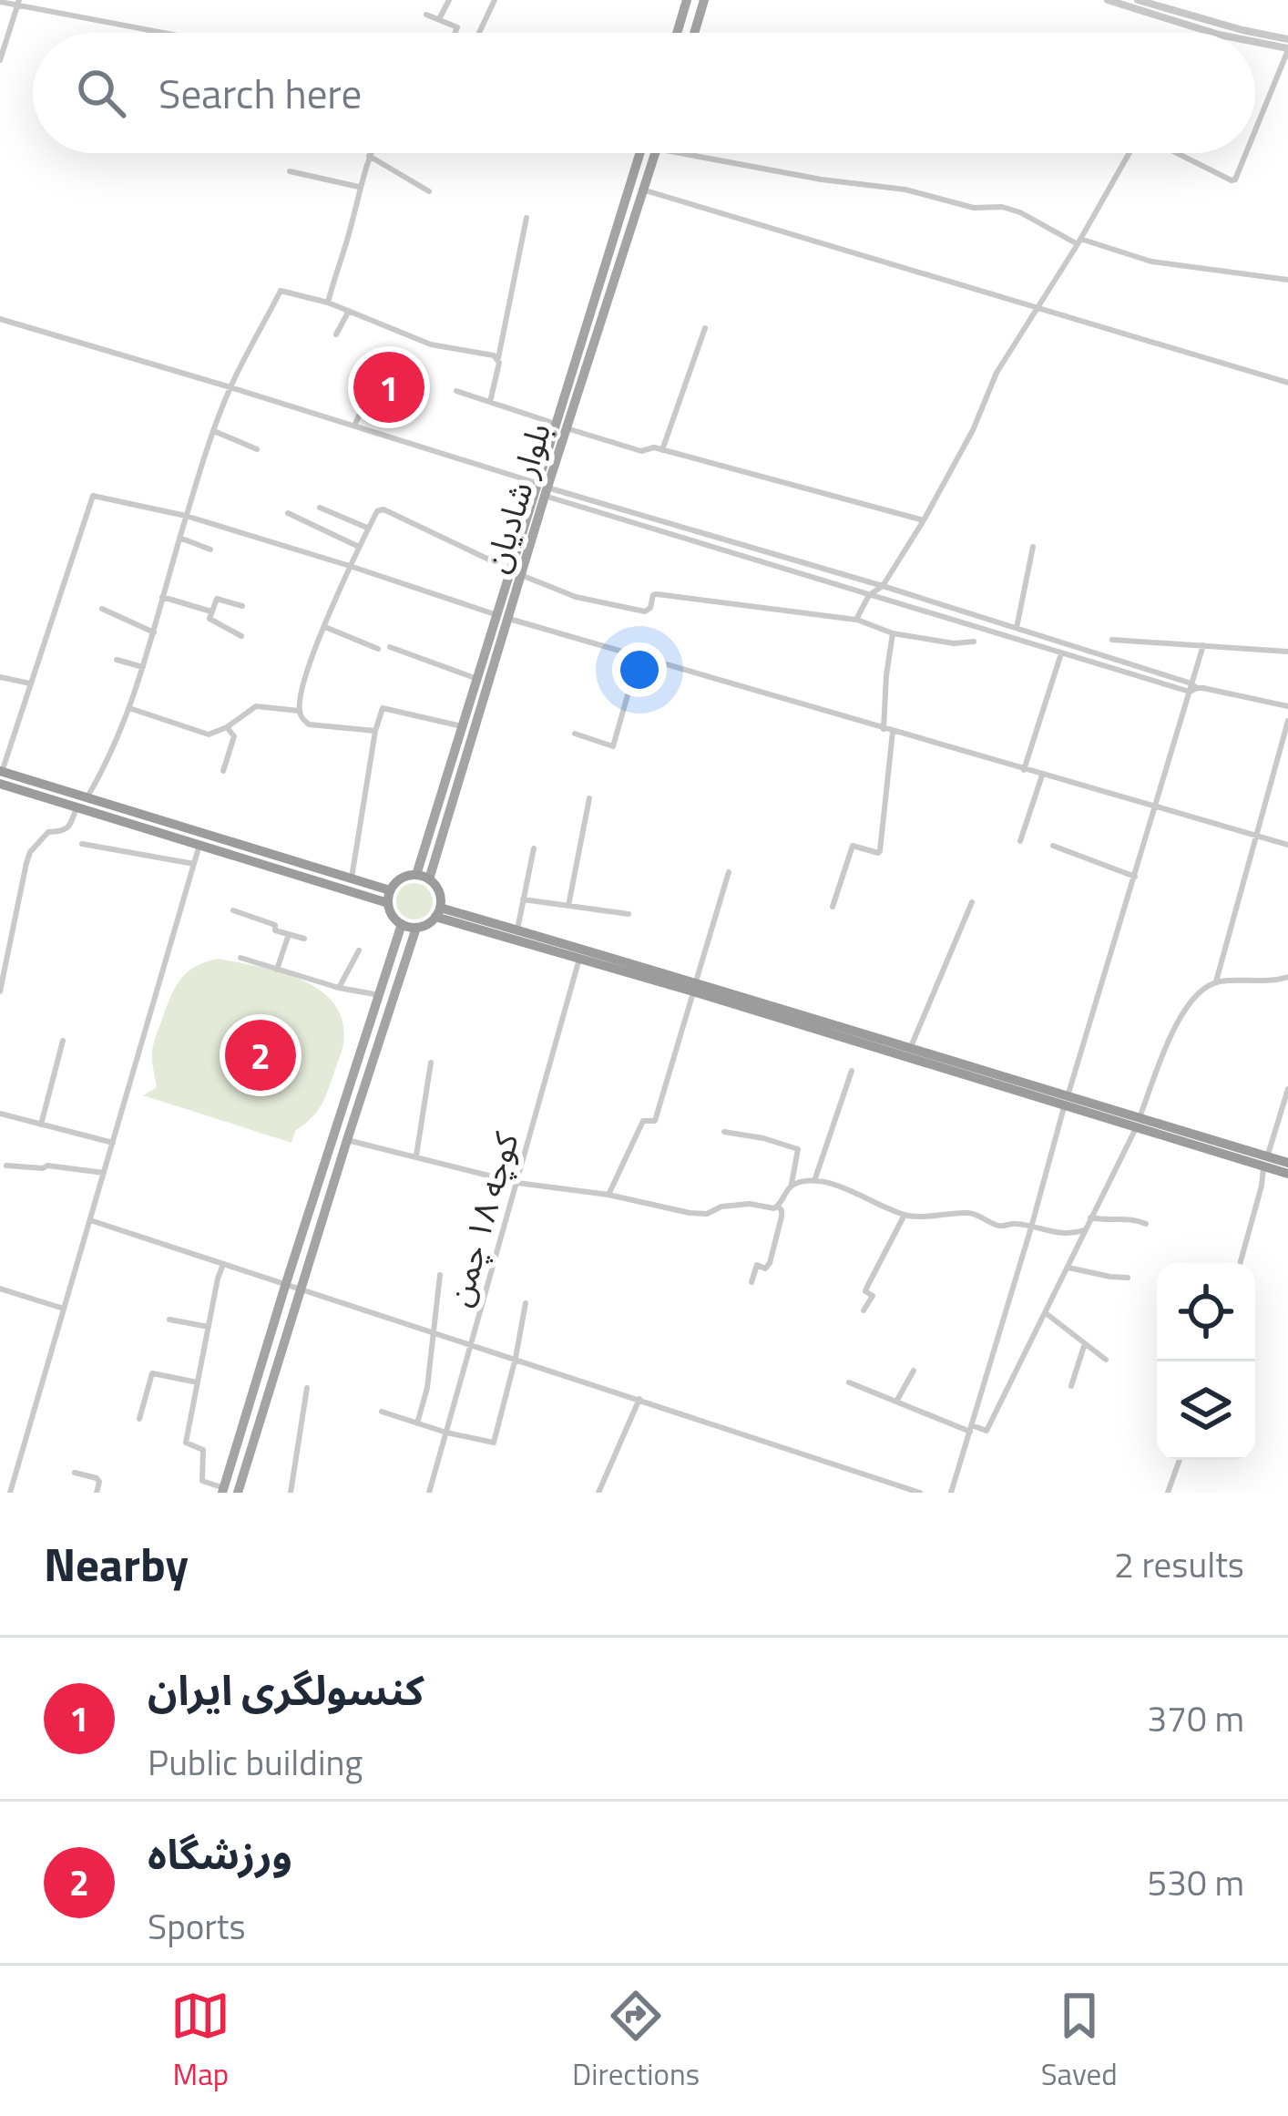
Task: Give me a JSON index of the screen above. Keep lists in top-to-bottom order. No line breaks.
{"streets":{"main road":["بلوار شادیان"],"street":["كوچه ١٨ چمن"]},"page":{"search":"Search here","pins":["1","2"],"heading":["Nearby","2 results"],"list":[{"mark":"1","name":"کنسولگری ایران","note":"Public building","value":"370 m"},{"mark":"2","name":"ورزشگاه","note":"Sports","value":"530 m"}],"nav":["Map","Directions","Saved"]}}
